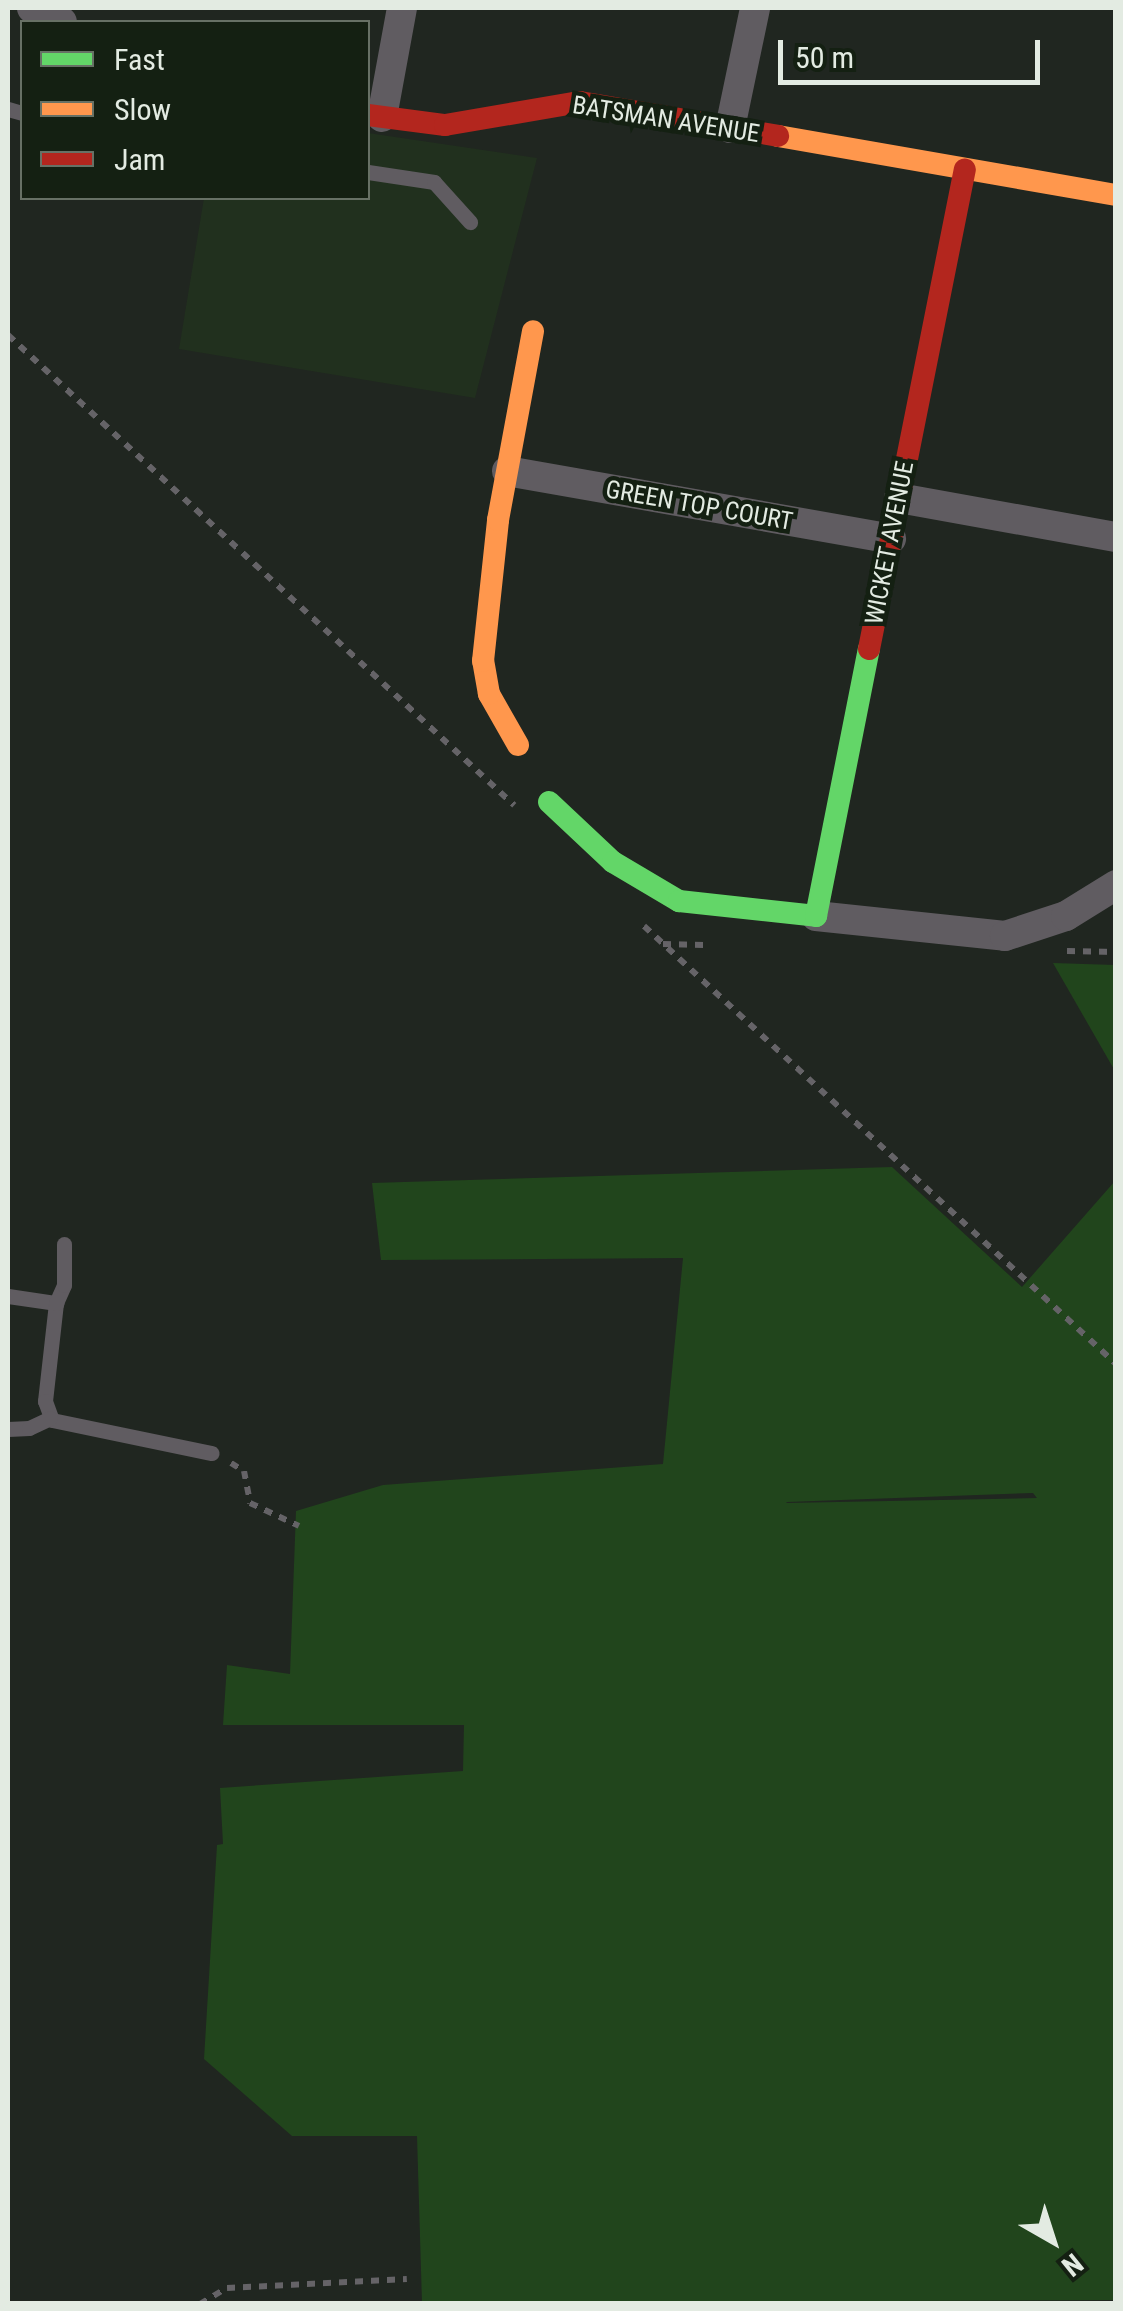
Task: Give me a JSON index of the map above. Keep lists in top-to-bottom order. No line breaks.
{"streets":{"street":["BATSMAN AVENUE","GREEN TOP COURT","WICKET AVENUE"]},"crossings":[["BATSMAN AVENUE","WICKET AVENUE"],["GREEN TOP COURT","WICKET AVENUE"]],"legend":["Fast","Slow","Jam"],"scale_bar":"50 m","north":"bottom right"}
